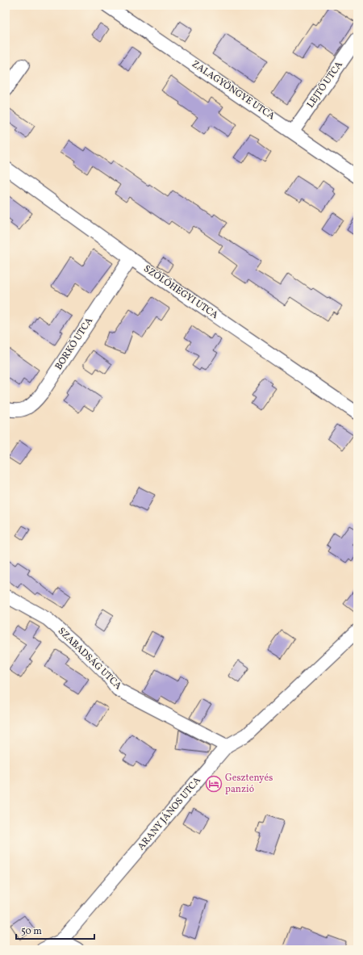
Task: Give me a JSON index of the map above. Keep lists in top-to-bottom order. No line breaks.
{"streets":{"street":["LEJTŐ UTCA","ZALAGYÖNGYE UTCA","SZŐLŐHEGYI UTCA","BORKŐ UTCA","SZABADSÁG UTCA","ARANY JÁNOS UTCA"]},"crossings":[["LEJTŐ UTCA","ZALAGYÖNGYE UTCA"],["SZŐLŐHEGYI UTCA","BORKŐ UTCA"],["SZABADSÁG UTCA","ARANY JÁNOS UTCA"]],"places":{"hotel":["Gesztenyés panzió"]},"scale_bar":"50 m"}
